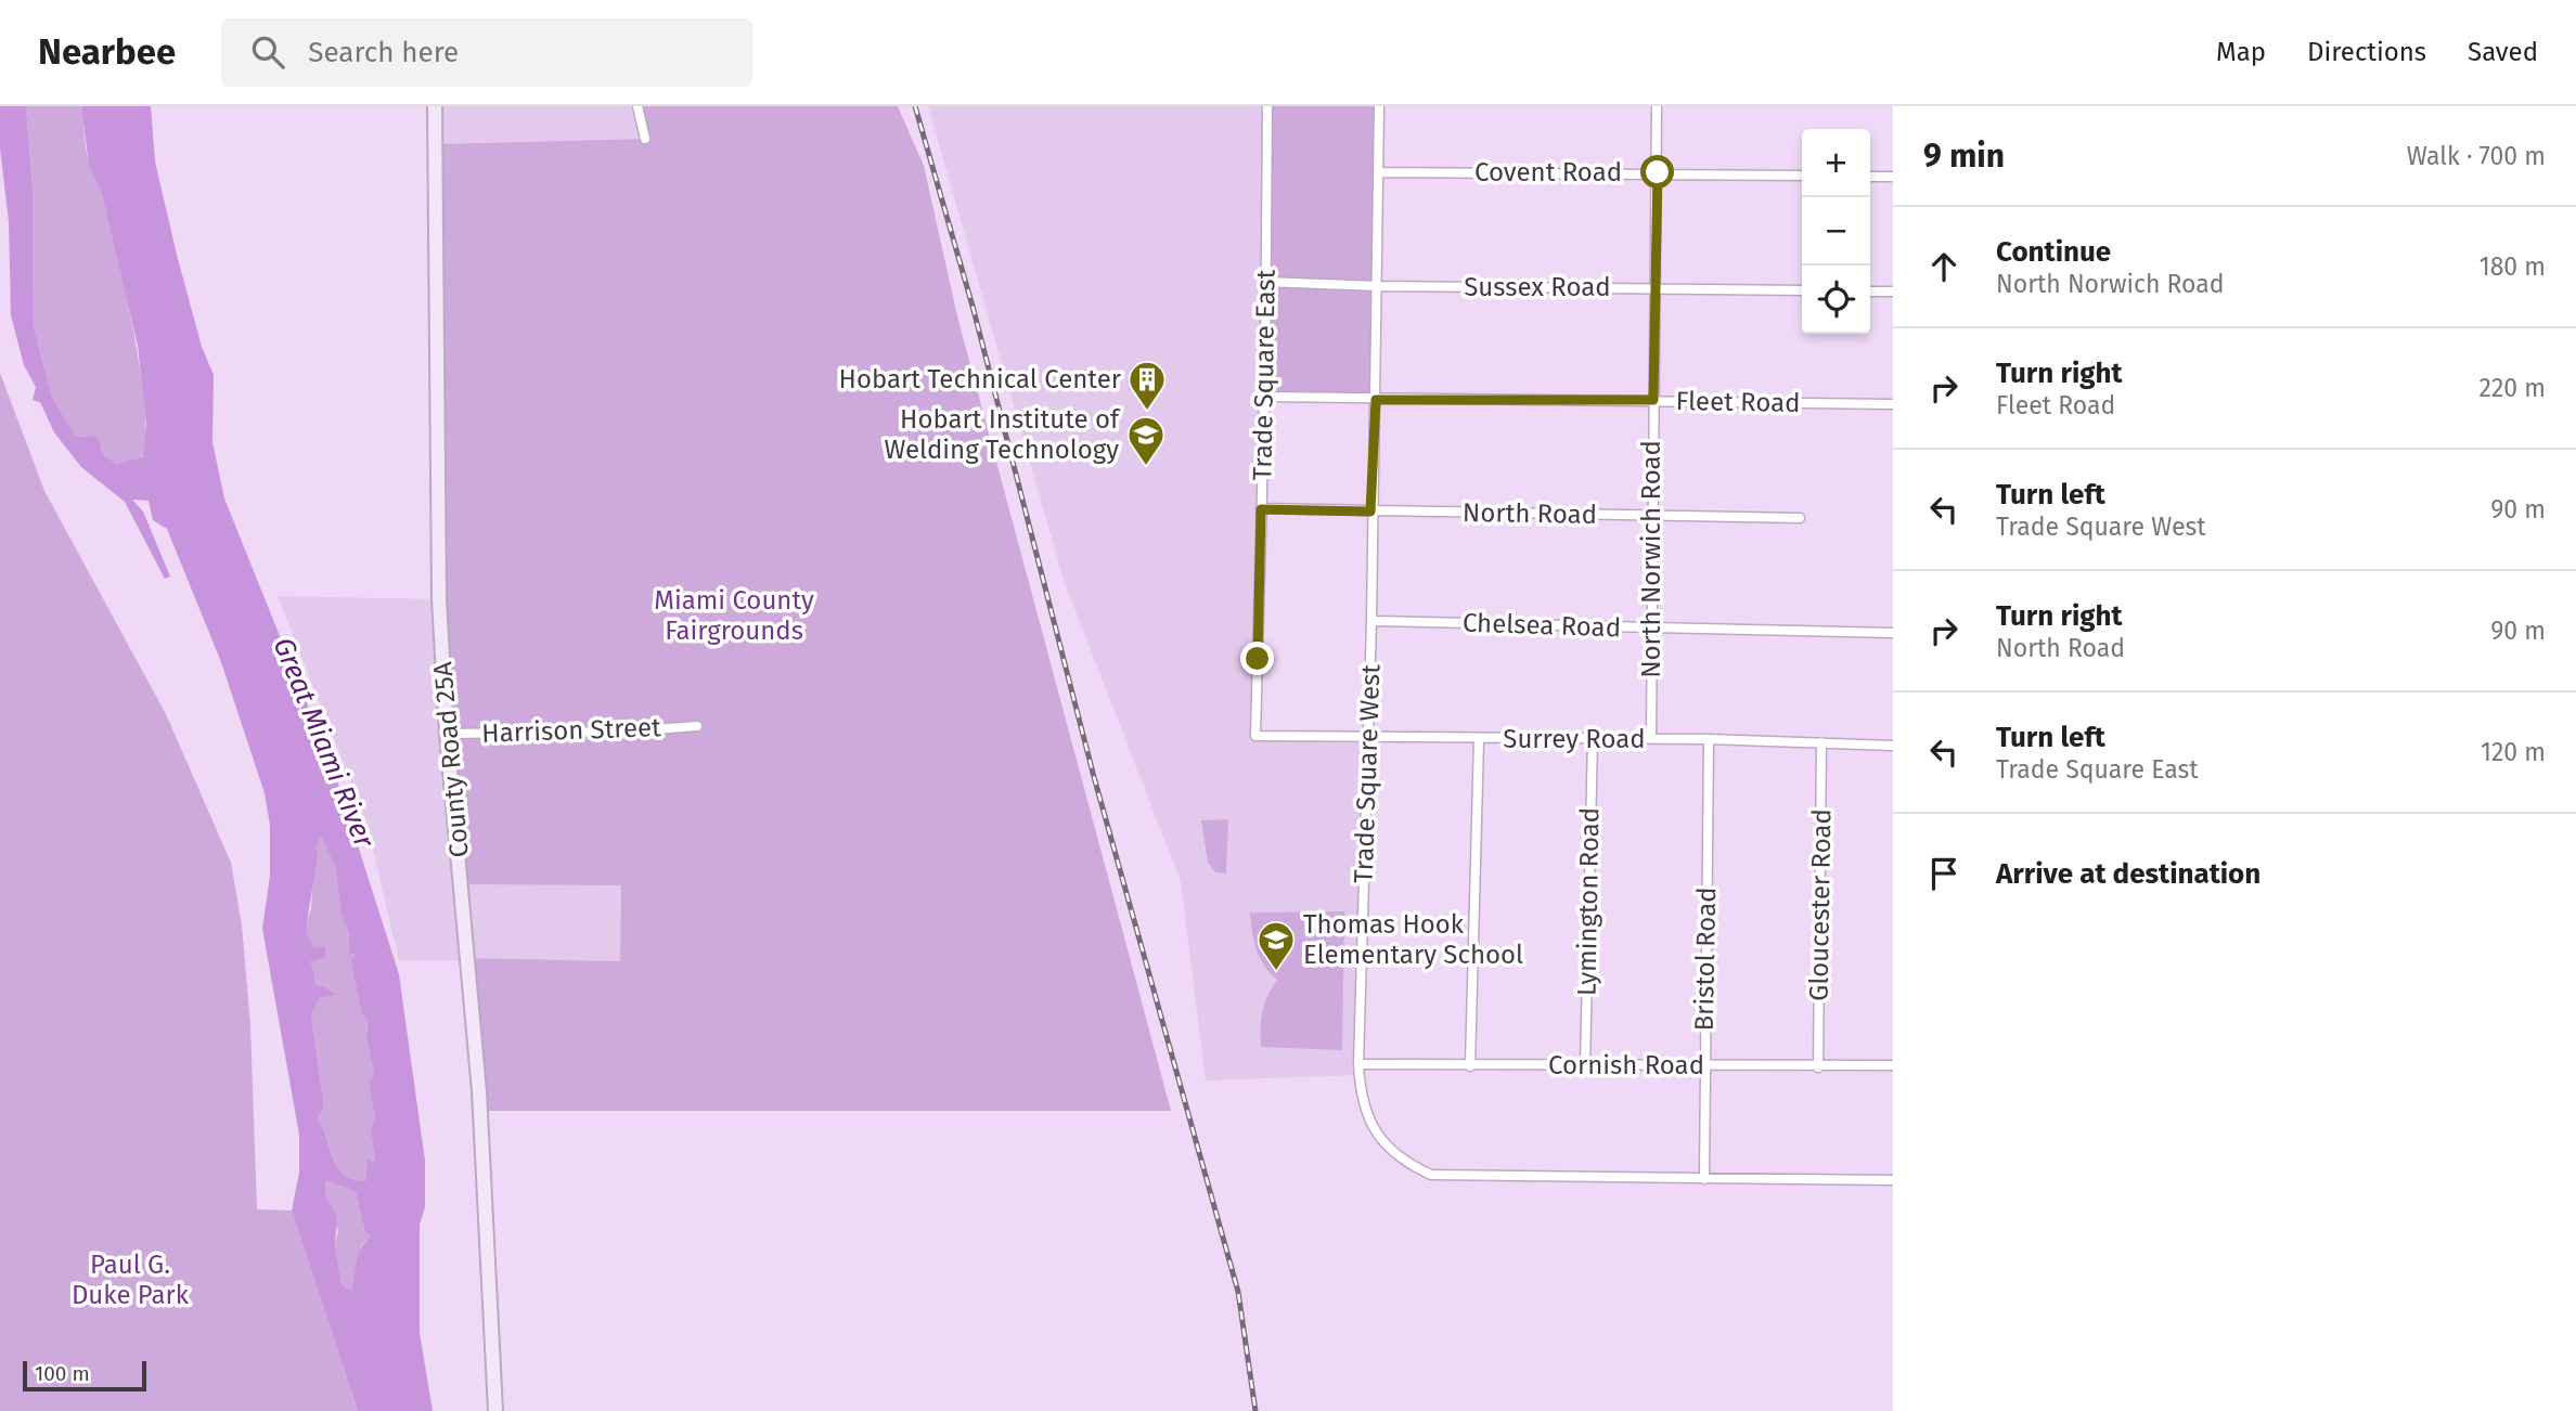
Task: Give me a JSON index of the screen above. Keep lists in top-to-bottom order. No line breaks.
{"streets":{"main road":["County Road 25A"],"street":["Covent Road","Sussex Road","Trade Square East","Fleet Road","North Road","North Norwich Road","Chelsea Road","Harrison Street","Surrey Road","Trade Square West","Lymington Road","Gloucester Road","Bristol Road","Cornish Road"]},"crossings":[["Covent Road","North Norwich Road"],["Covent Road","Trade Square West"],["Sussex Road","Trade Square East"],["Sussex Road","North Norwich Road"],["Sussex Road","Trade Square West"],["Trade Square East","Fleet Road"],["Trade Square East","North Road"],["Trade Square East","Surrey Road"],["Fleet Road","North Norwich Road"],["Fleet Road","Trade Square West"],["North Road","North Norwich Road"],["North Road","Trade Square West"],["North Norwich Road","Chelsea Road"],["North Norwich Road","Surrey Road"],["Chelsea Road","Trade Square West"],["Harrison Street","County Road 25A"],["Surrey Road","Trade Square West"],["Surrey Road","Lymington Road"],["Surrey Road","Gloucester Road"],["Surrey Road","Bristol Road"],["Trade Square West","Bristol Road"],["Trade Square West","Cornish Road"],["Lymington Road","Cornish Road"],["Gloucester Road","Cornish Road"],["Bristol Road","Cornish Road"]],"water":["Great Miami River"],"parks":["Miami County Fairgrounds","Paul G. Duke Park"],"places":{"building":["Hobart Technical Center"],"school or university":["Hobart Institute of Welding Technology","Thomas Hook Elementary School"]},"scale_bar":"100 m","page":{"header":"Nearbee","search":"Search here","nav":["Map","Directions","Saved"],"heading":["9 min","Walk · 700 m"],"map_buttons":["+","−"],"list":[["Continue","North Norwich Road","180 m"],["Turn right","Fleet Road","220 m"],["Turn left","Trade Square West","90 m"],["Turn right","North Road","90 m"],["Turn left","Trade Square East","120 m"],"Arrive at destination"],"scale":"100 m"}}
